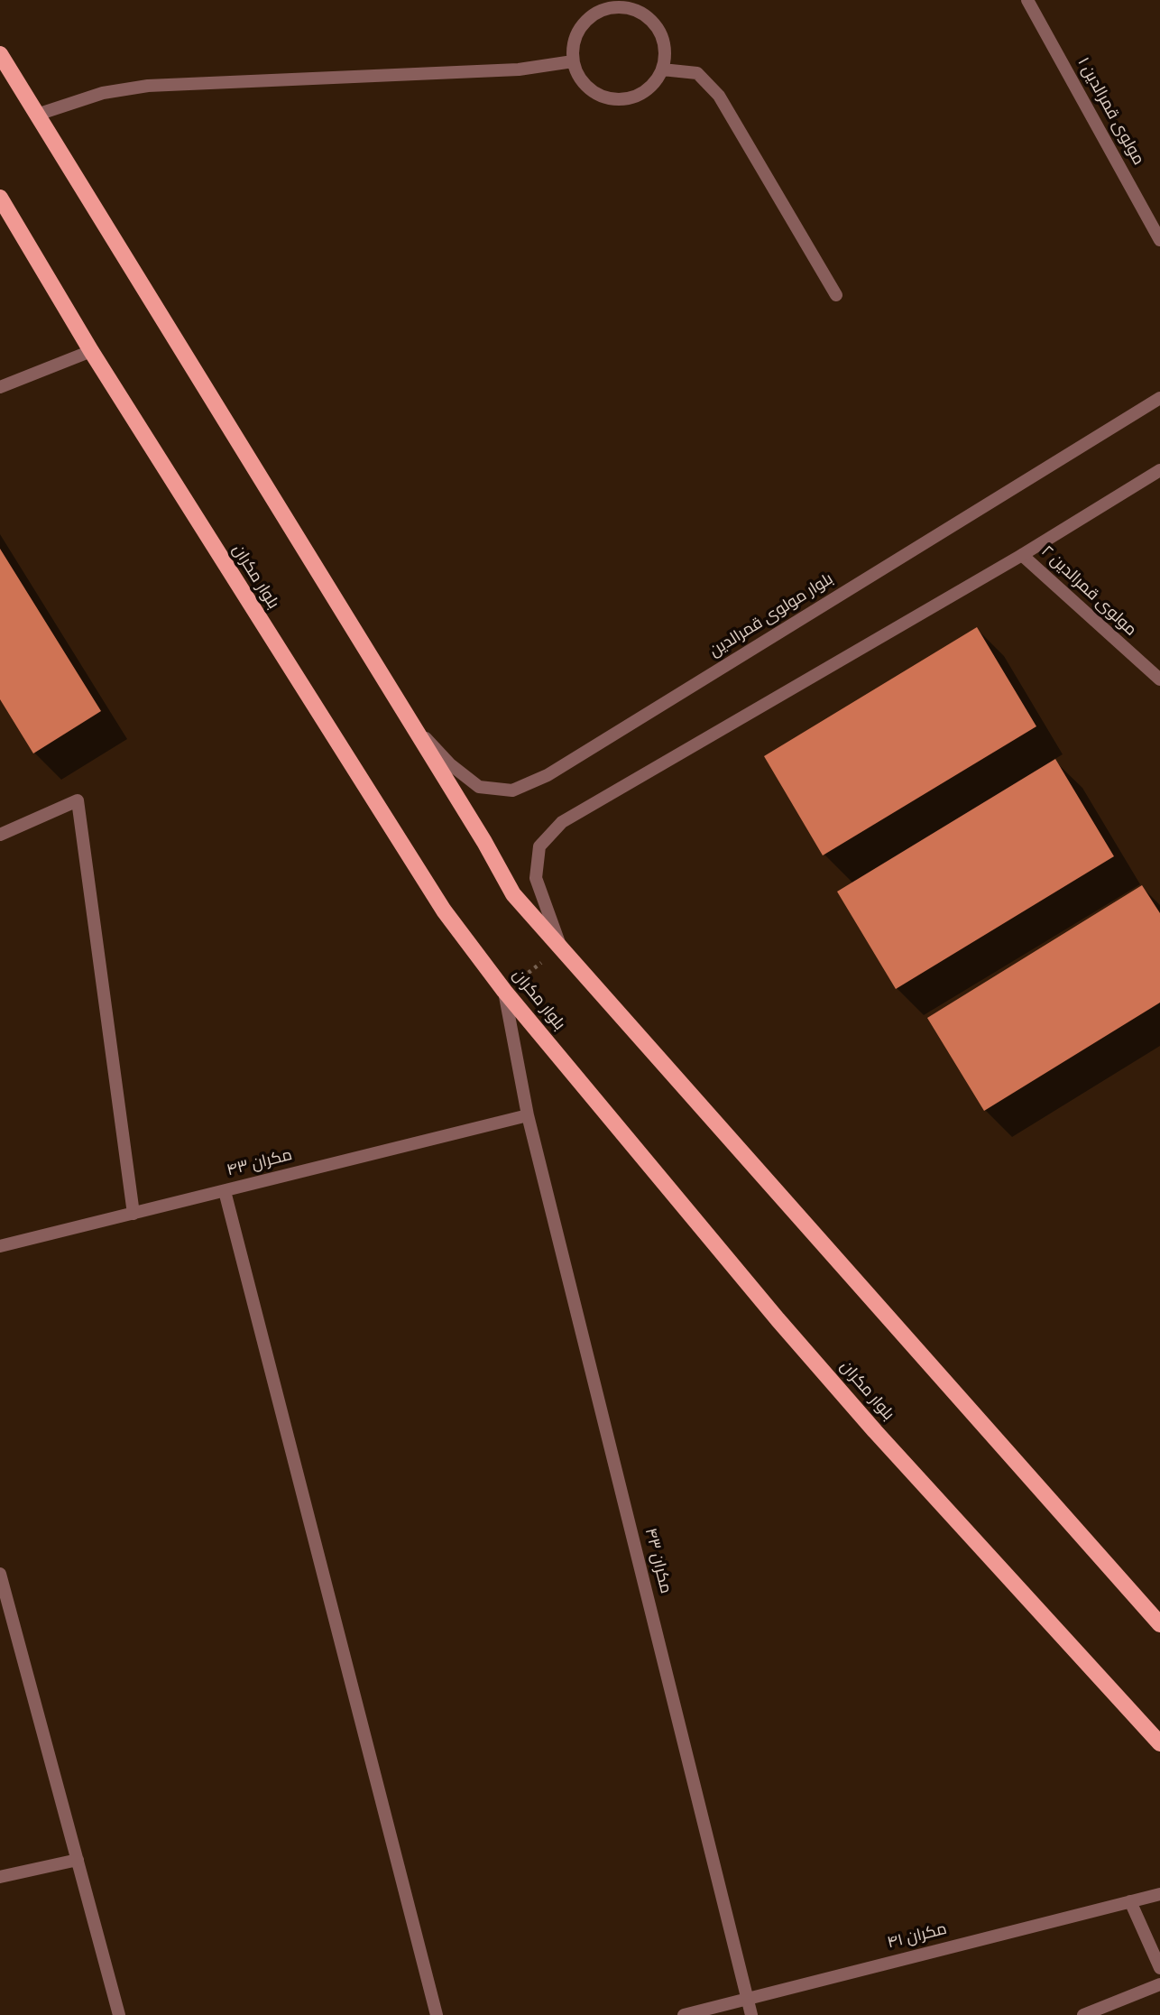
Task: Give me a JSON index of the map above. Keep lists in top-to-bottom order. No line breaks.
{"streets":{"main road":["بلوار مکران"],"street":["مولوی قمرالدین ۱","مولوی قمرالدین ۲","بلوار مولوی قمرالدین","مکران ۴۳","مکران ۴۱"]},"crossings":[["بلوار مکران","مکران ۴۳"],["مکران ۴۳","مکران ۴۱"]]}
